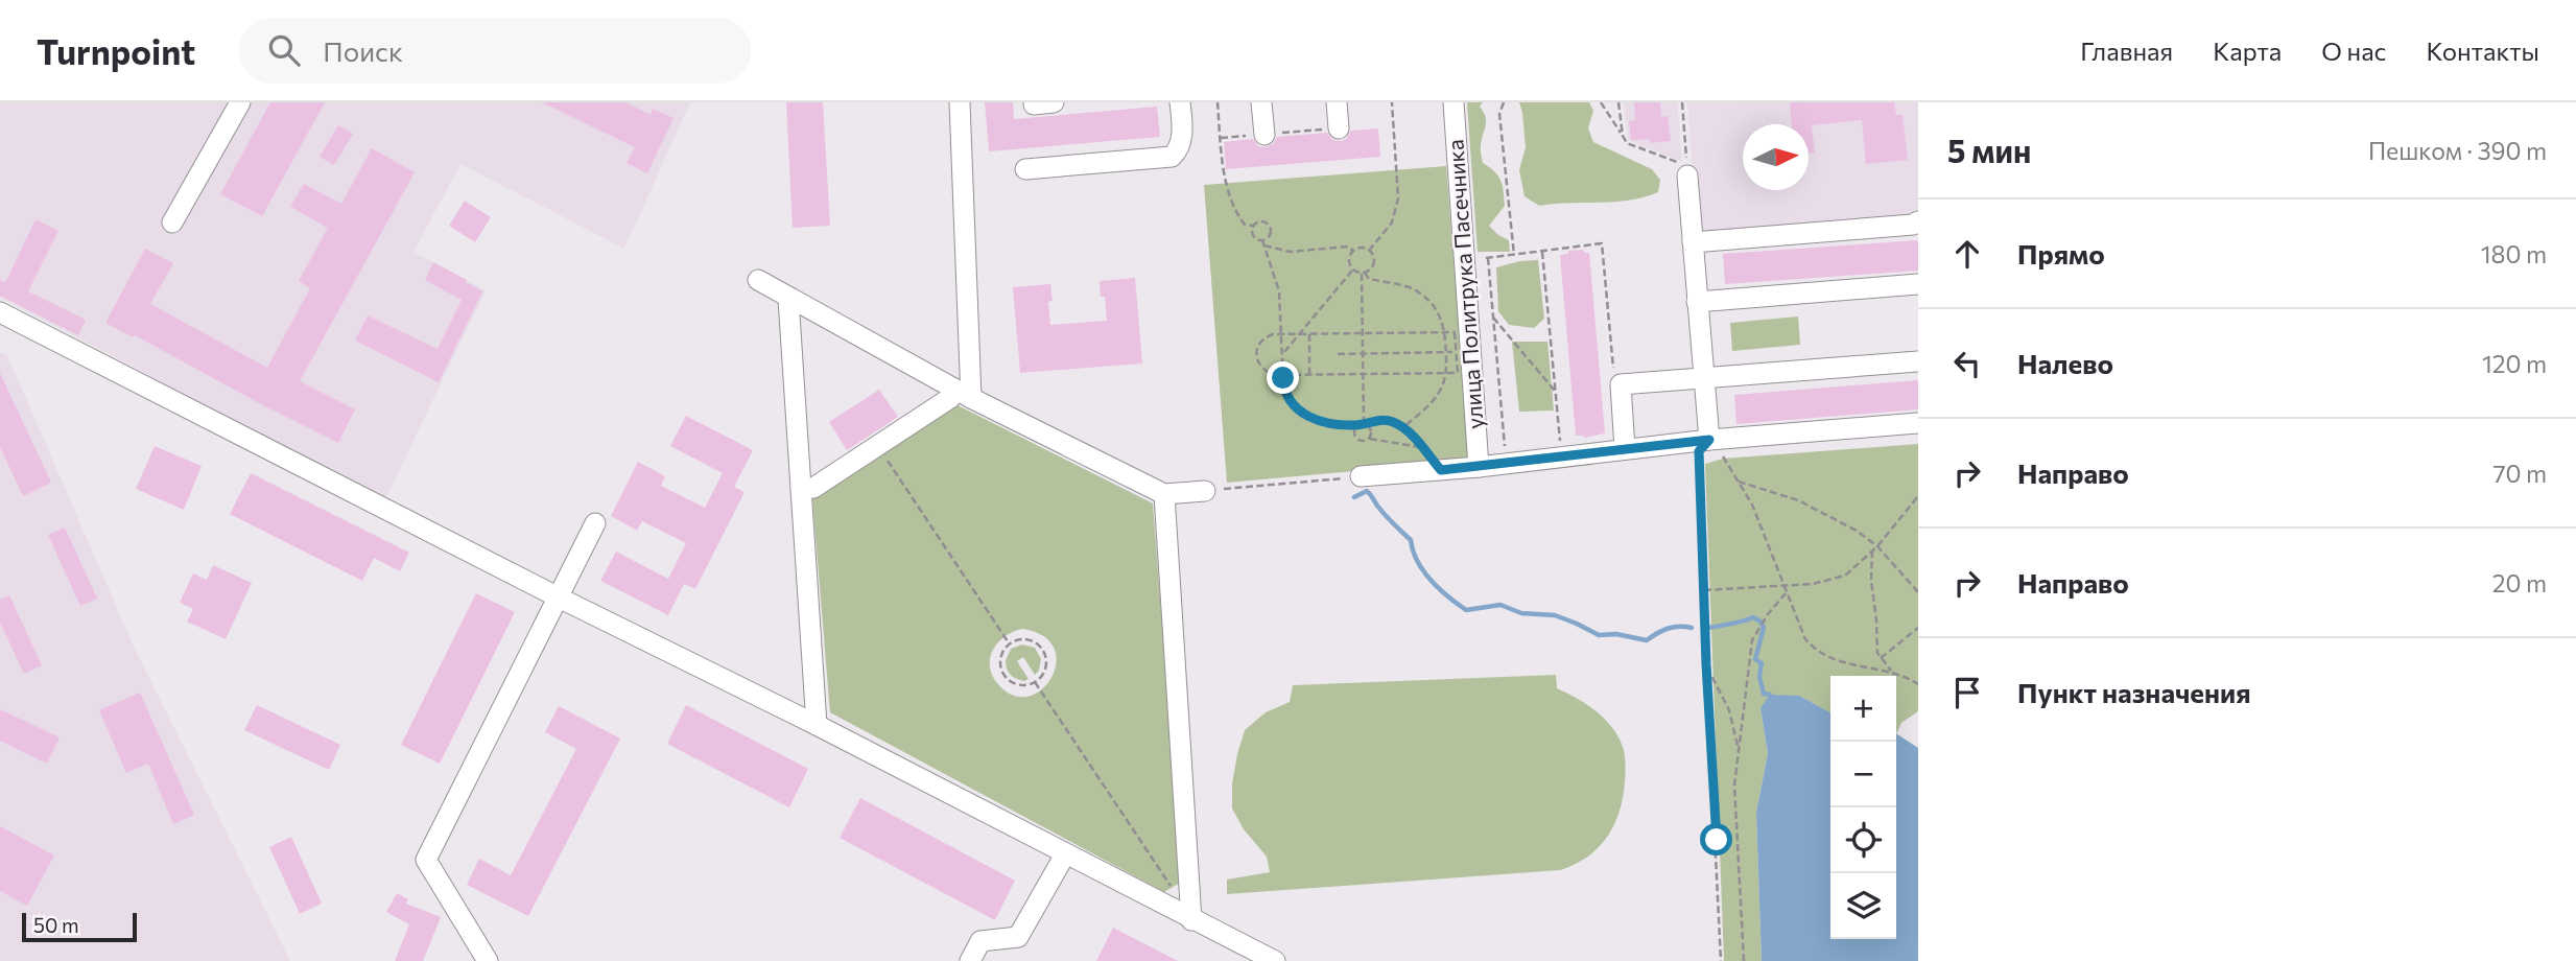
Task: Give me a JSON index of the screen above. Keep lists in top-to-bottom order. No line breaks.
{"streets":{"street":["улица Политрука Пасечника"]},"scale_bar":"50 m","north":"right","page":{"header":"Turnpoint","search":"Поиск","nav":["Главная","Карта","О нас","Контакты"],"heading":["5 мин","Пешком · 390 m"],"list":[["Прямо","180 m"],["Налево","120 m"],["Направо","70 m"],["Направо","20 m"],"Пункт назначения"],"map_buttons":["+","−"],"scale":"50 m"}}
